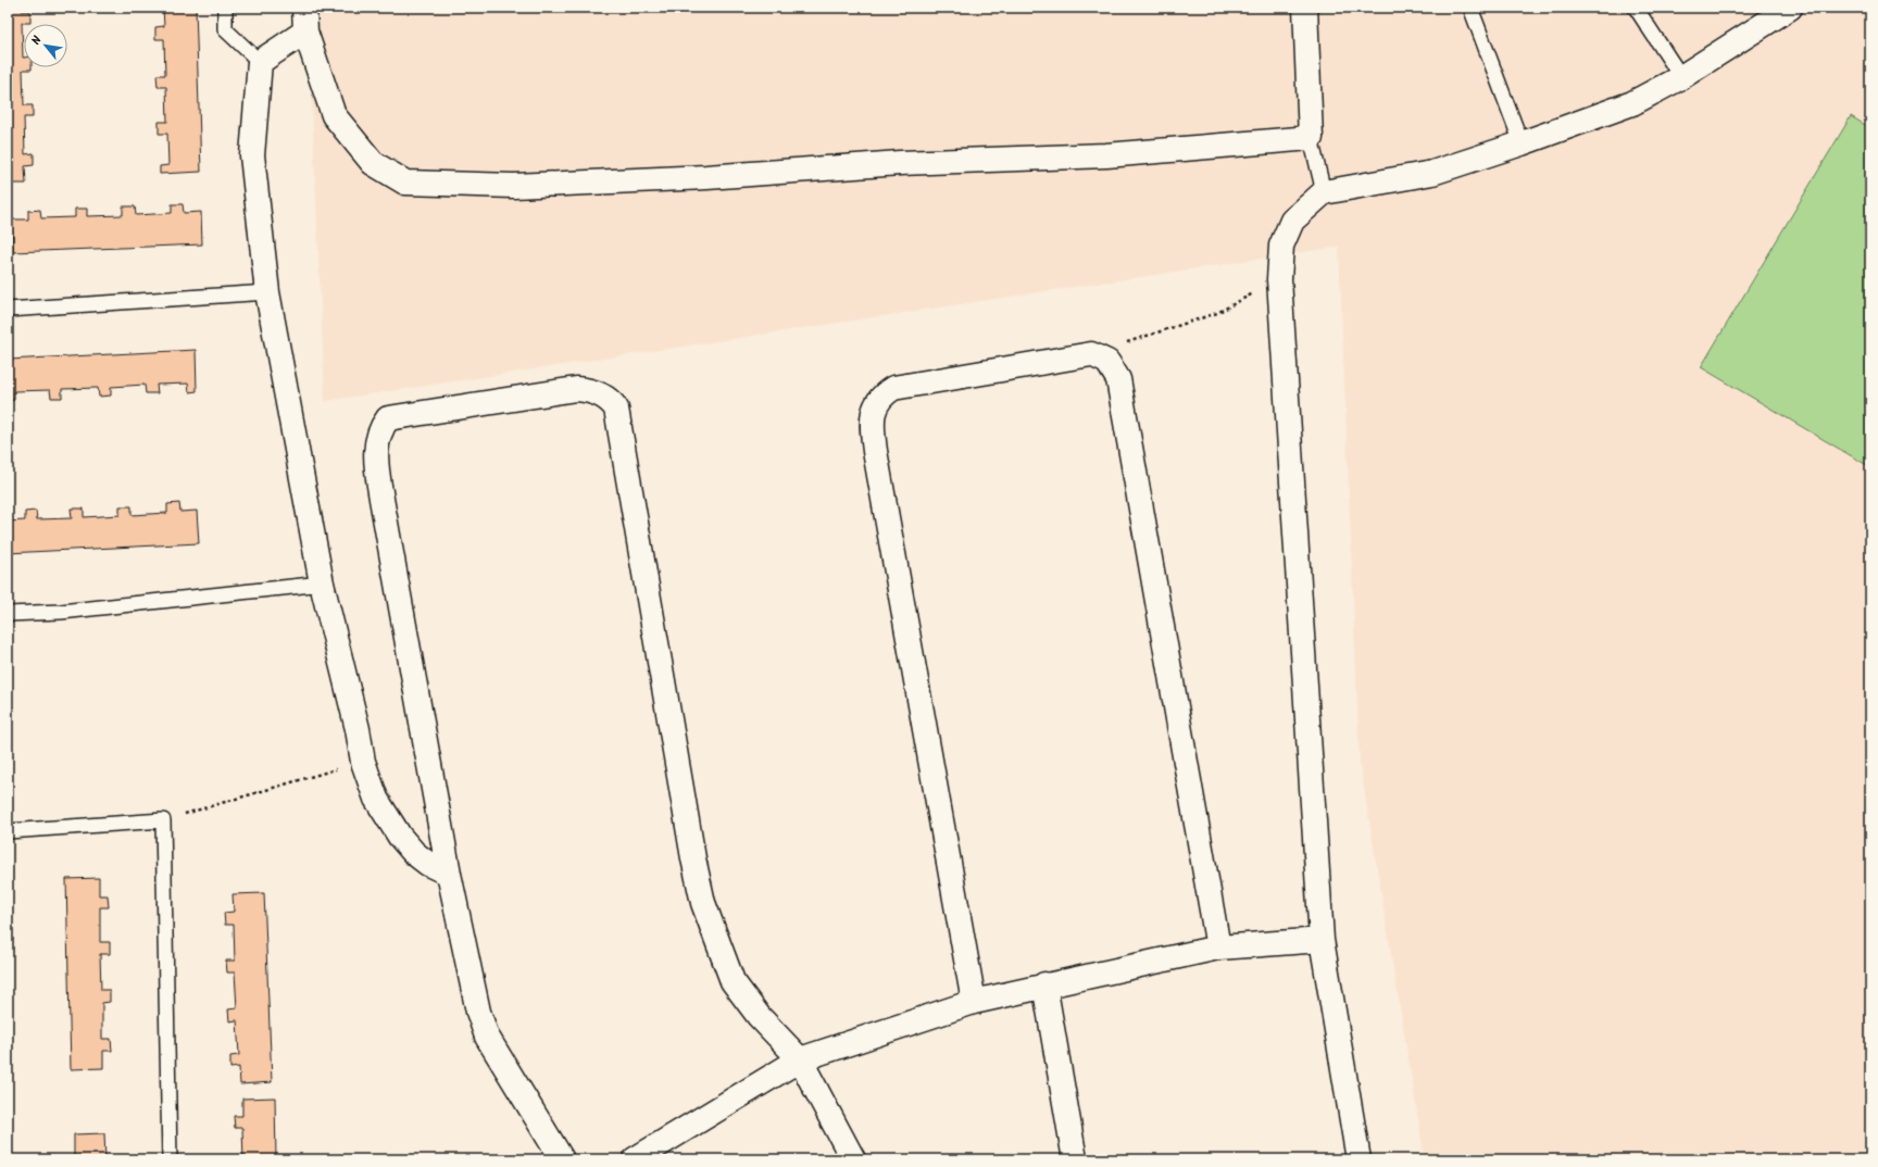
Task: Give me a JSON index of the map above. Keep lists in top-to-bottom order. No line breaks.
{"north":"top left"}
